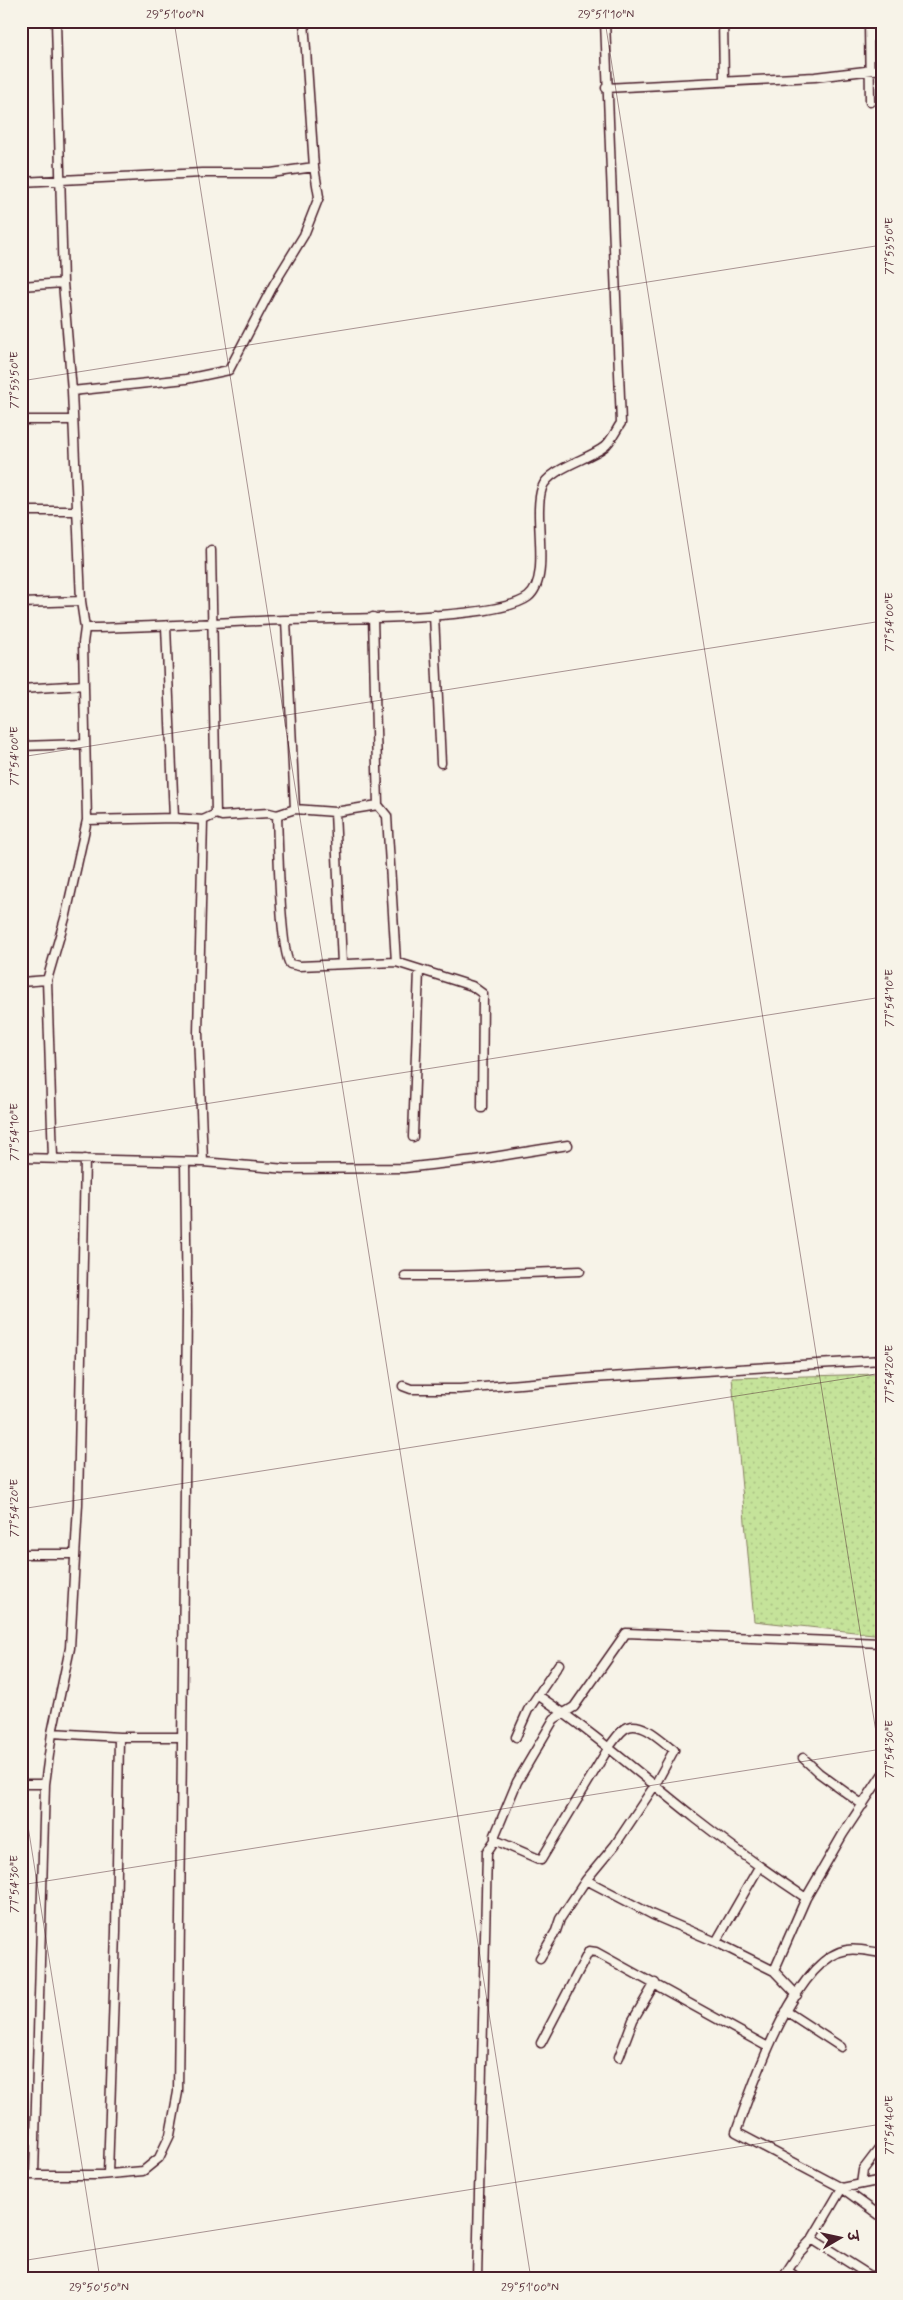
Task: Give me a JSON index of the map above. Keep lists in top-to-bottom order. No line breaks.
{"north":"right","coordinates":["29°51'00\"N","29°51'10\"N","77°53'50\"E","77°54'00\"E","77°54'10\"E","77°54'20\"E","77°54'30\"E","77°54'40\"E","29°50'50\"N"]}
